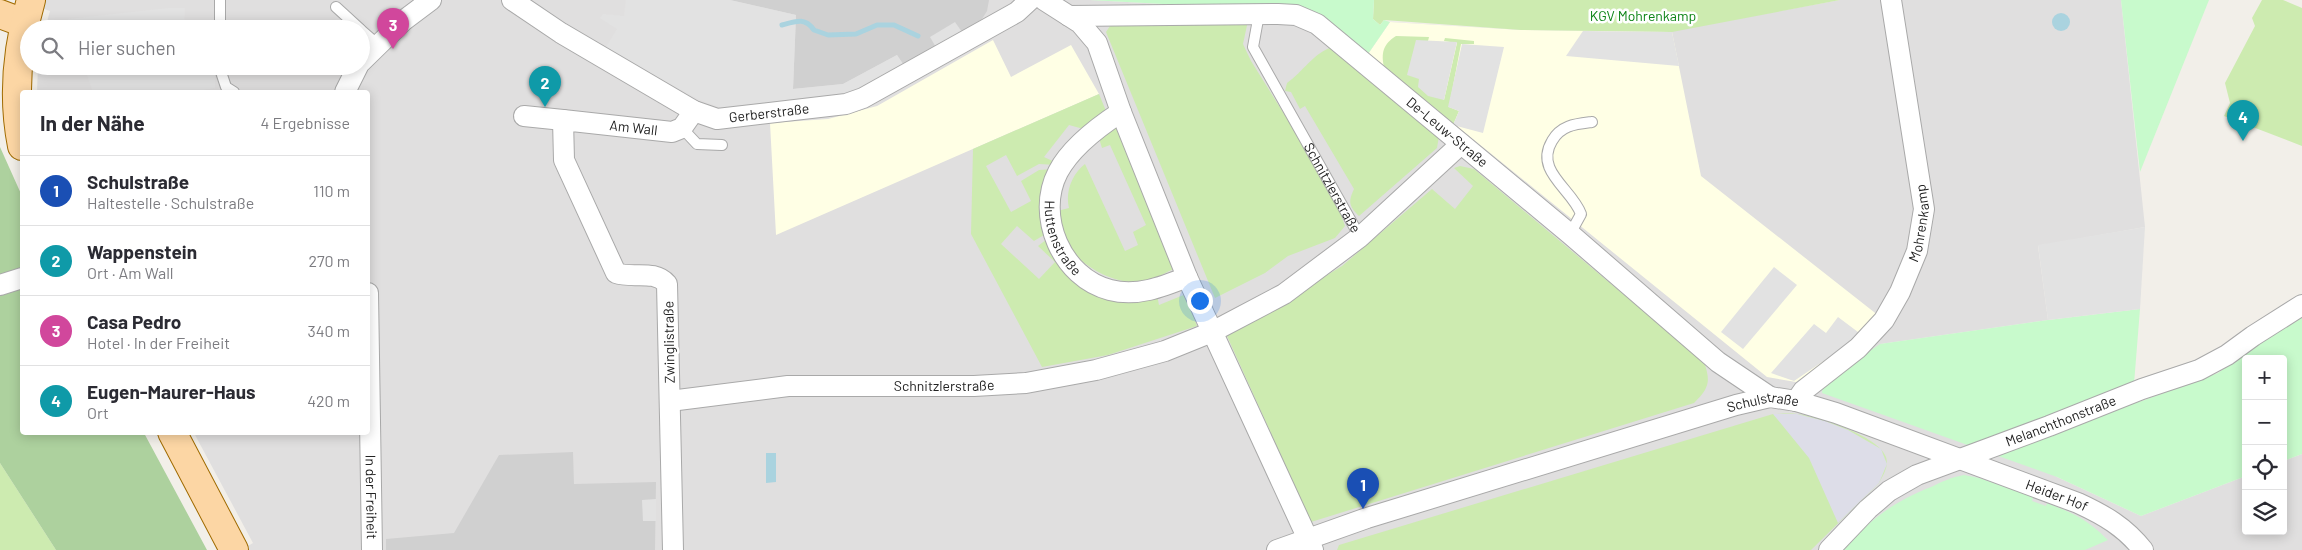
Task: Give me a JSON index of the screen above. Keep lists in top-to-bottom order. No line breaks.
{"streets":{"street":["Gerberstraße","Am Wall","De-Leuw-Straße","Schnitzlerstraße","Mohrenkamp","Huttenstraße","Zwinglistraße","Schulstraße","Melanchthonstraße","Heider Hof","In der Freiheit"]},"crossings":[["Am Wall","Zwinglistraße"],["De-Leuw-Straße","Schnitzlerstraße"],["De-Leuw-Straße","Schulstraße"],["Schnitzlerstraße","Zwinglistraße"],["Mohrenkamp","Schulstraße"],["Schulstraße","Melanchthonstraße"],["Schulstraße","Heider Hof"],["Melanchthonstraße","Heider Hof"]],"parks":["KGV Mohrenkamp"],"page":{"pins":["3","2","4","1"],"search":"Hier suchen","heading":["In der Nähe","4 Ergebnisse"],"list":[{"mark":"1","name":"Schulstraße","note":"Haltestelle · Schulstraße","value":"110 m"},{"mark":"2","name":"Wappenstein","note":"Ort · Am Wall","value":"270 m"},{"mark":"3","name":"Casa Pedro","note":"Hotel · In der Freiheit","value":"340 m"},{"mark":"4","name":"Eugen-Maurer-Haus","note":"Ort","value":"420 m"}],"map_buttons":["+","−"]}}
